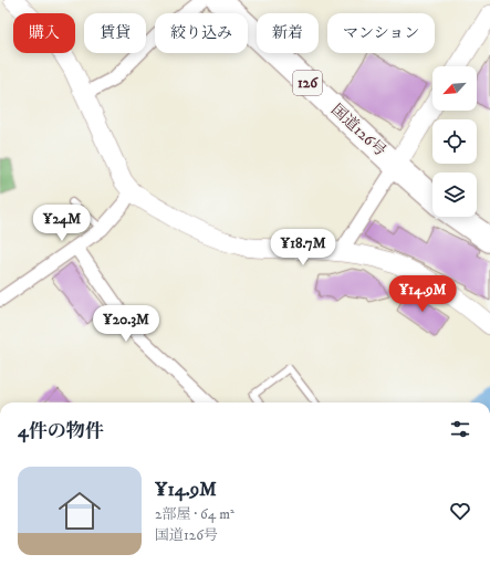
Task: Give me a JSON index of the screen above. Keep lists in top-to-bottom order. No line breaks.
{"streets":{"highway":["126","国道126号"]},"north":"bottom left","page":{"chip":["購入","賃貸","絞り込み","新着","マンション"],"price":["¥24M","¥18.7M","¥14.9M","¥20.3M"],"heading":"4件の物件","list":[{"name":"¥14.9M","note":"2部屋 · 64 m² · 国道126号"}]}}
